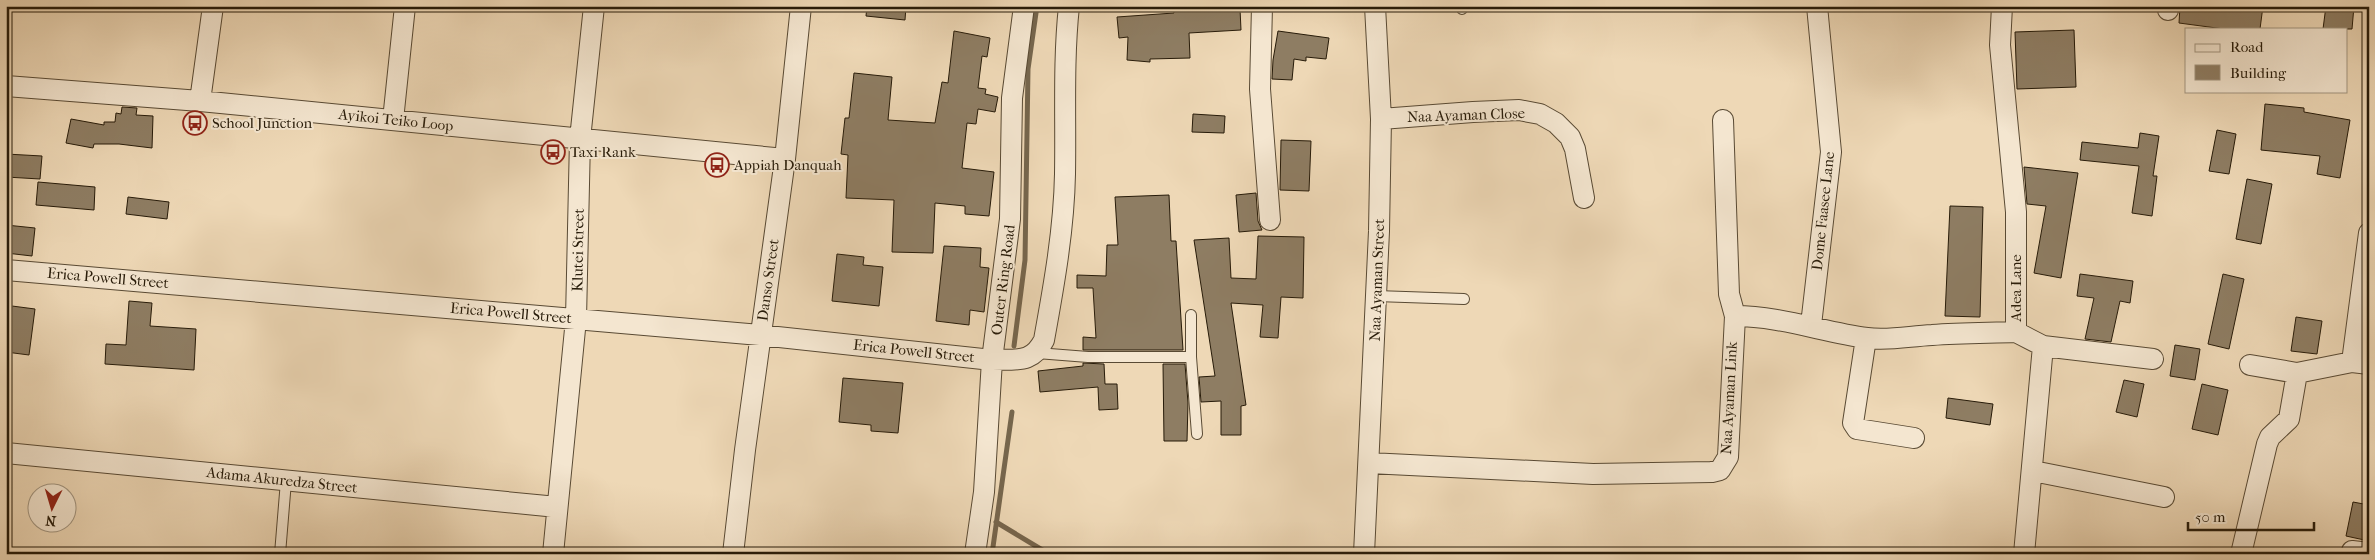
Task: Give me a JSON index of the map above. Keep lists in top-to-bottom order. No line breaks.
{"streets":{"street":["Naa Ayaman Close","Ayikoi Teiko Loop","Dome Faasee Lane","Klutei Street","Erica Powell Street","Danso Street","Outer Ring Road","Naa Ayaman Street","Adea Lane","Naa Ayaman Link","Adama Akuredza Street"]},"crossings":[["Naa Ayaman Close","Naa Ayaman Street"],["Ayikoi Teiko Loop","Klutei Street"],["Ayikoi Teiko Loop","Danso Street"],["Klutei Street","Erica Powell Street"],["Klutei Street","Adama Akuredza Street"],["Erica Powell Street","Danso Street"],["Erica Powell Street","Outer Ring Road"],["Naa Ayaman Street","Naa Ayaman Link"]],"places":{"bus stop":["School Junction","Taxi Rank","Appiah Danquah"]},"legend":["Road","Building"],"scale_bar":"50 m","north":"bottom"}
